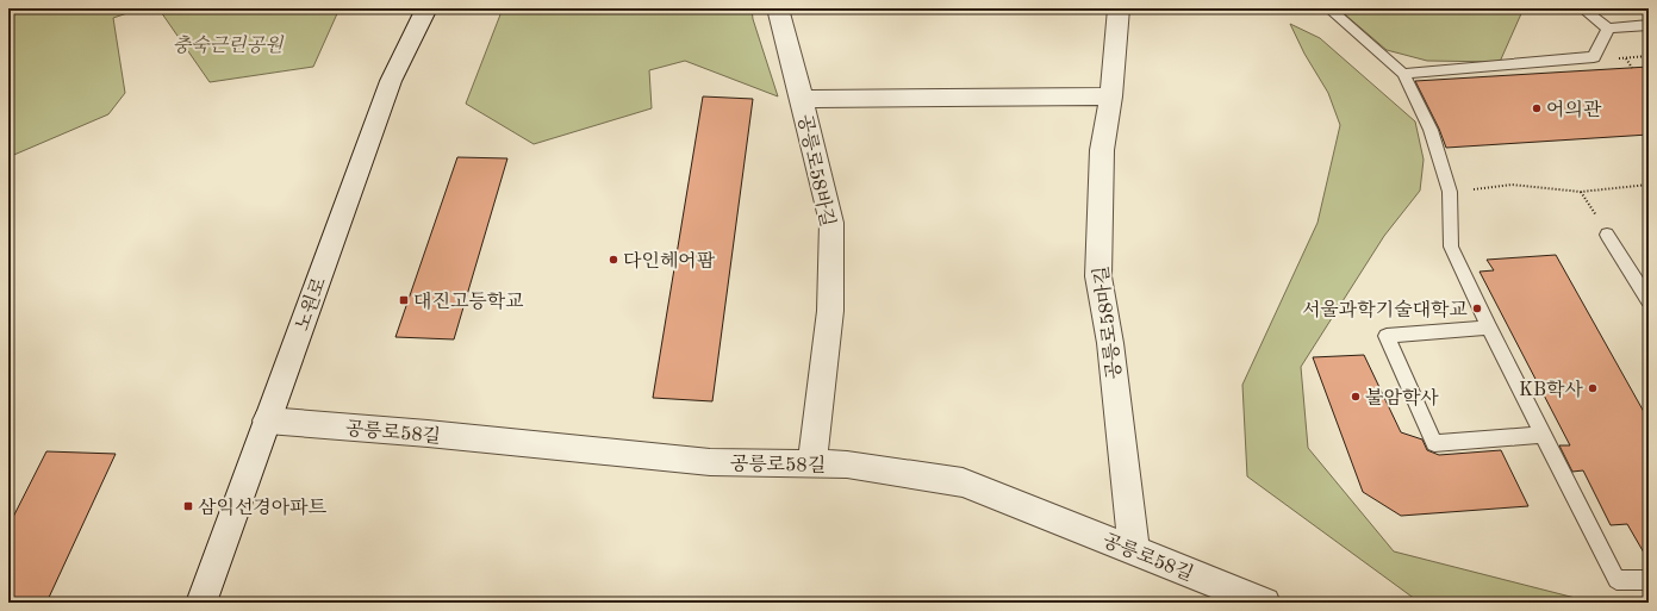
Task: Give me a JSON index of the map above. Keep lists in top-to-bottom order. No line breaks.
{"streets":{"street":["공릉로58바길","노원로","공릉로58마길","공릉로58길"]},"crossings":[["공릉로58바길","공릉로58마길"],["공릉로58바길","공릉로58길"],["노원로","공릉로58길"],["공릉로58마길","공릉로58길"]],"parks":["충숙근린공원"],"places":{"other":["어의관","다인헤어팜","서울과학기술대학교","KB학사","불암학사"],"transit":["대진고등학교","삼익선경아파트"]}}
